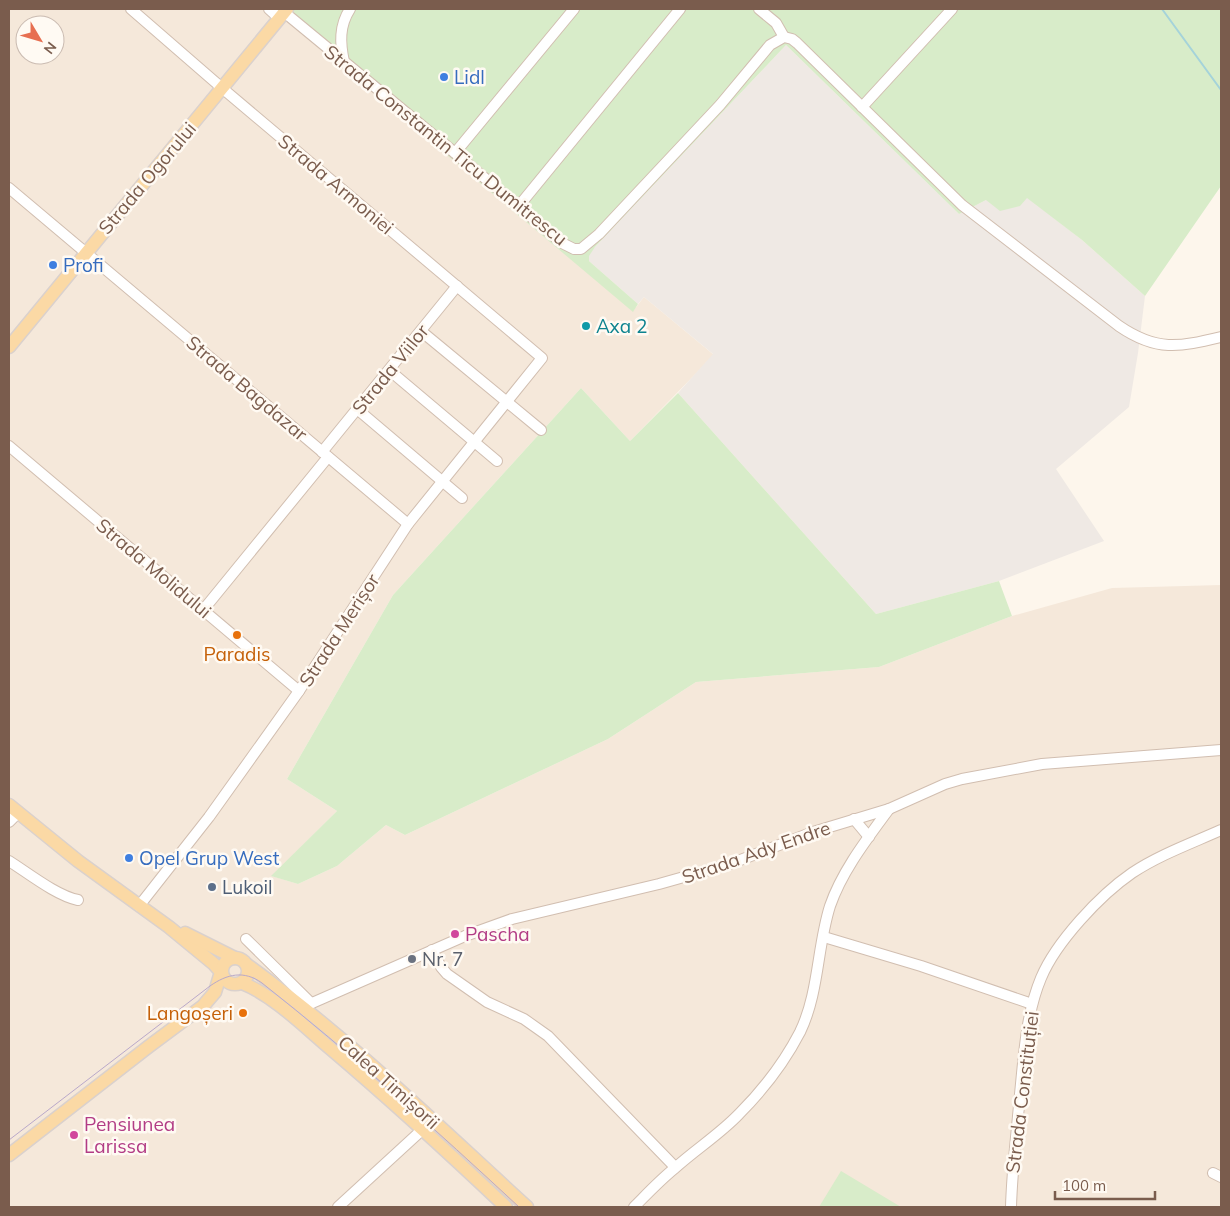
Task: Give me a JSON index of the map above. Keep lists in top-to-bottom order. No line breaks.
{"streets":{"main road":["Strada Ogorului","Calea Timișorii"],"street":["Strada Constantin Ticu Dumitrescu","Strada Armoniei","Strada Viilor","Strada Bagdazar","Strada Molidului","Strada Merișor","Strada Ady Endre","Strada Constituției"]},"crossings":[["Strada Constantin Ticu Dumitrescu","Strada Ogorului"],["Strada Ogorului","Strada Armoniei"],["Strada Ogorului","Strada Bagdazar"],["Strada Armoniei","Strada Viilor"],["Strada Armoniei","Strada Merișor"],["Strada Viilor","Strada Bagdazar"],["Strada Viilor","Strada Molidului"],["Strada Bagdazar","Strada Merișor"],["Strada Molidului","Strada Merișor"],["Strada Merișor","Calea Timișorii"],["Strada Ady Endre","Calea Timișorii"]],"places":["Lidl","Profi","Axa 2","Paradis","Opel Grup West","Lukoil","Pascha","Nr. 7","Langoșeri","Pensiunea Larissa"],"scale_bar":"100 m","north":"bottom right"}
